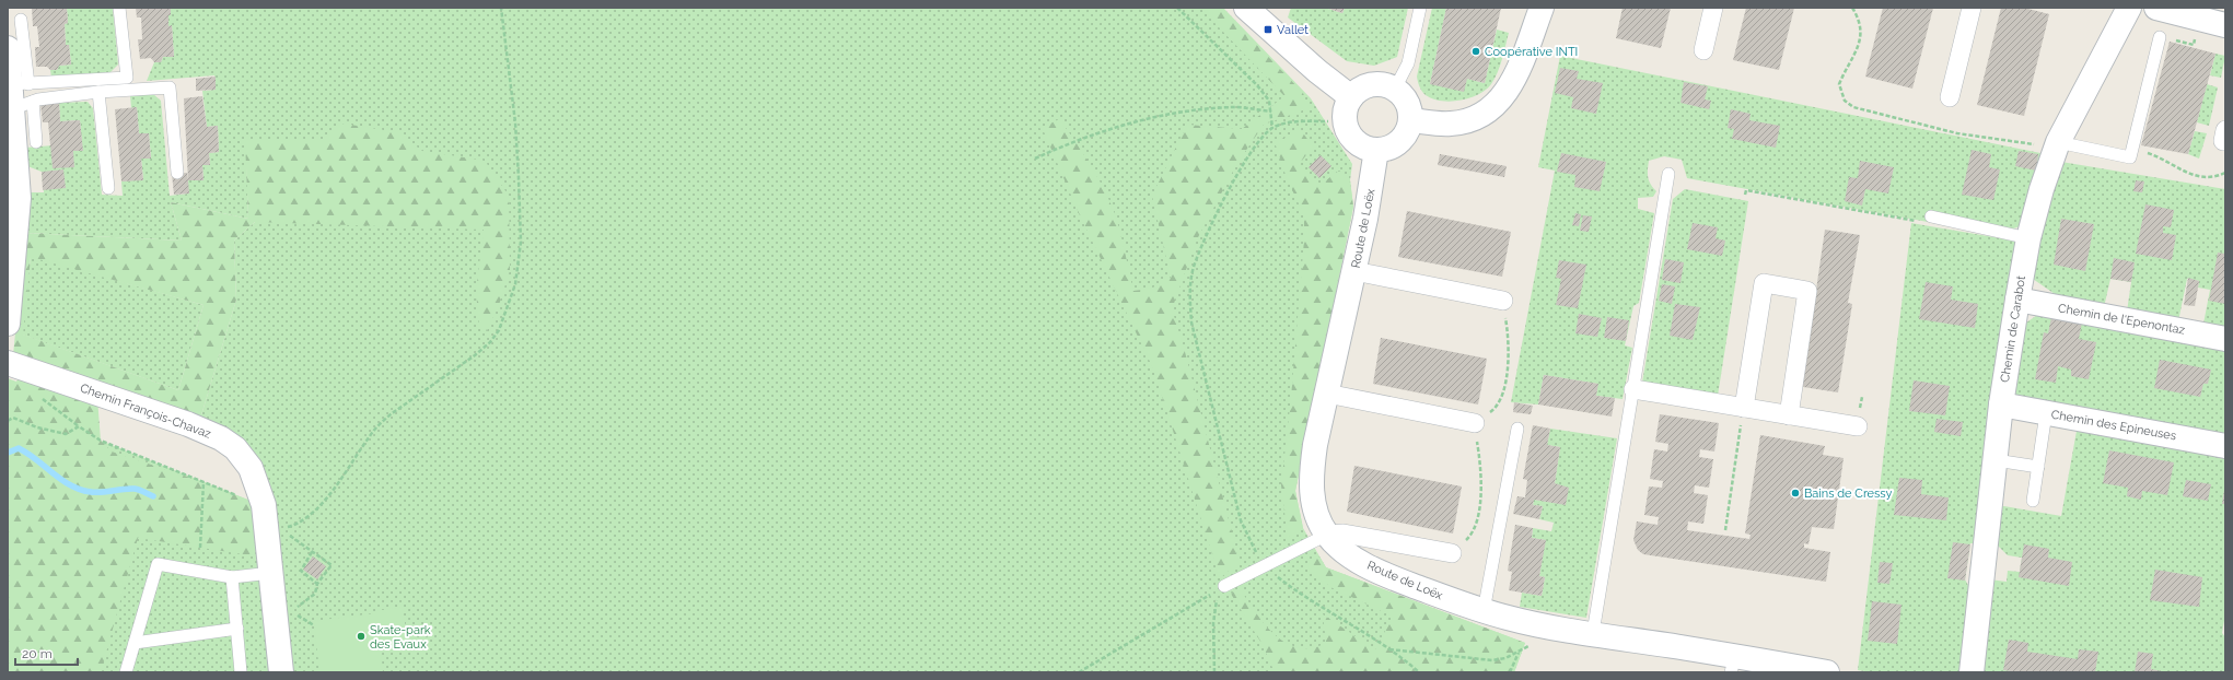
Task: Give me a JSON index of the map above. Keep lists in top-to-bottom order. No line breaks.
{"streets":{"street":["Route de Loëx","Chemin de l'Epenontaz","Chemin de Carabot","Chemin François-Chavaz","Chemin des Epineuses"]},"crossings":[["Chemin de l'Epenontaz","Chemin de Carabot"],["Chemin de Carabot","Chemin des Epineuses"]],"places":{"transit":["Vallet"],"other":["Coopérative INTI","Bains de Cressy","Skate-park des Evaux"]},"scale_bar":"20 m"}
